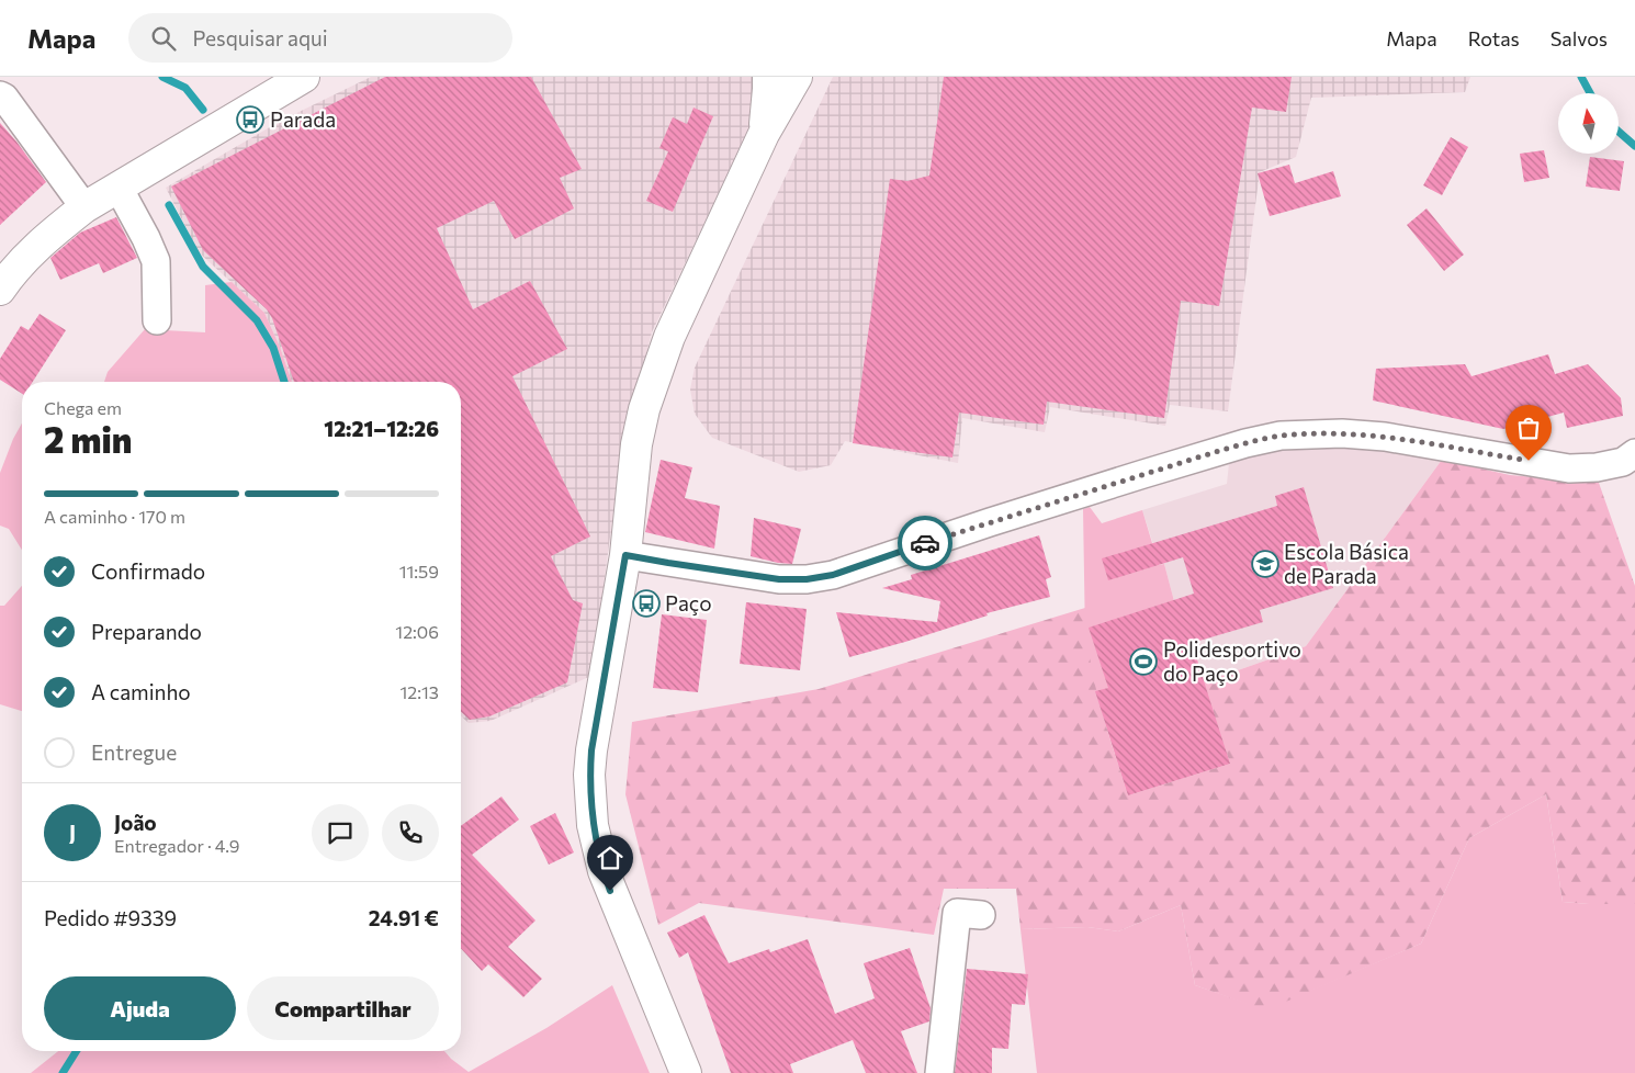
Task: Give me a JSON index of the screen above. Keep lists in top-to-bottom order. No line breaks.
{"places":{"bus stop":["Parada","Paço"],"school or university":["Escola Básica de Parada"],"sports":["Polidesportivo do Paço"]},"north":"top","page":{"header":"Mapa","search":"Pesquisar aqui","nav":["Mapa","Rotas","Salvos"],"heading":["2 min","Chega em","12:21–12:26"],"panel":["João","Entregador · 4.9","Pedido #9339","24.91 €"],"bar":"A caminho · 170 m","list":[["Confirmado","11:59"],["Preparando","12:06"],["A caminho","12:13"],"Entregue"],"round":"J","buttons":["Ajuda","Compartilhar"]}}
